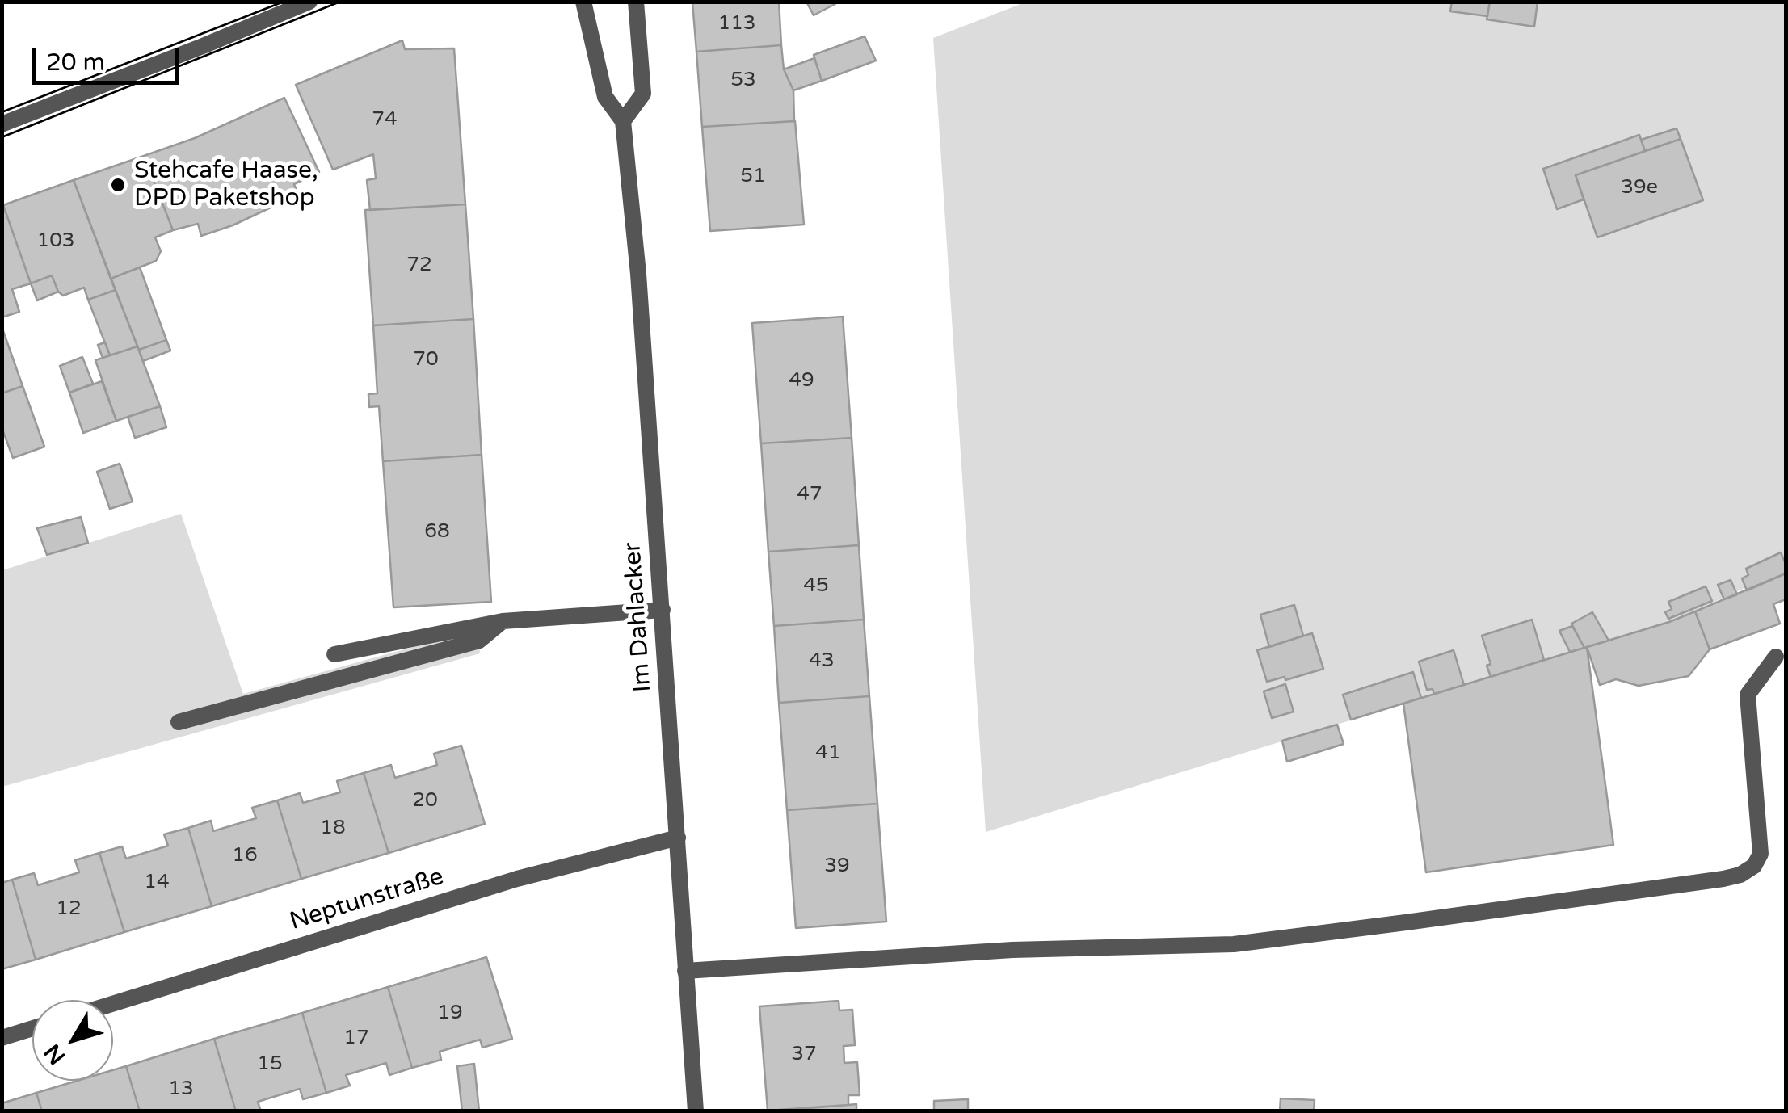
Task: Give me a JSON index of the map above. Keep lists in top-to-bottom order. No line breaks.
{"streets":{"street":["Im Dahlacker","Neptunstraße"]},"crossings":[["Im Dahlacker","Neptunstraße"]],"places":["Stehcafe Haase, DPD Paketshop"],"house_numbers":["113","53","74","51","39e","103","72","70","49","47","68","45","43","41","20","18","16","39","14","12","19","17","37","15","13"],"scale_bar":"20 m","north":"bottom left"}
